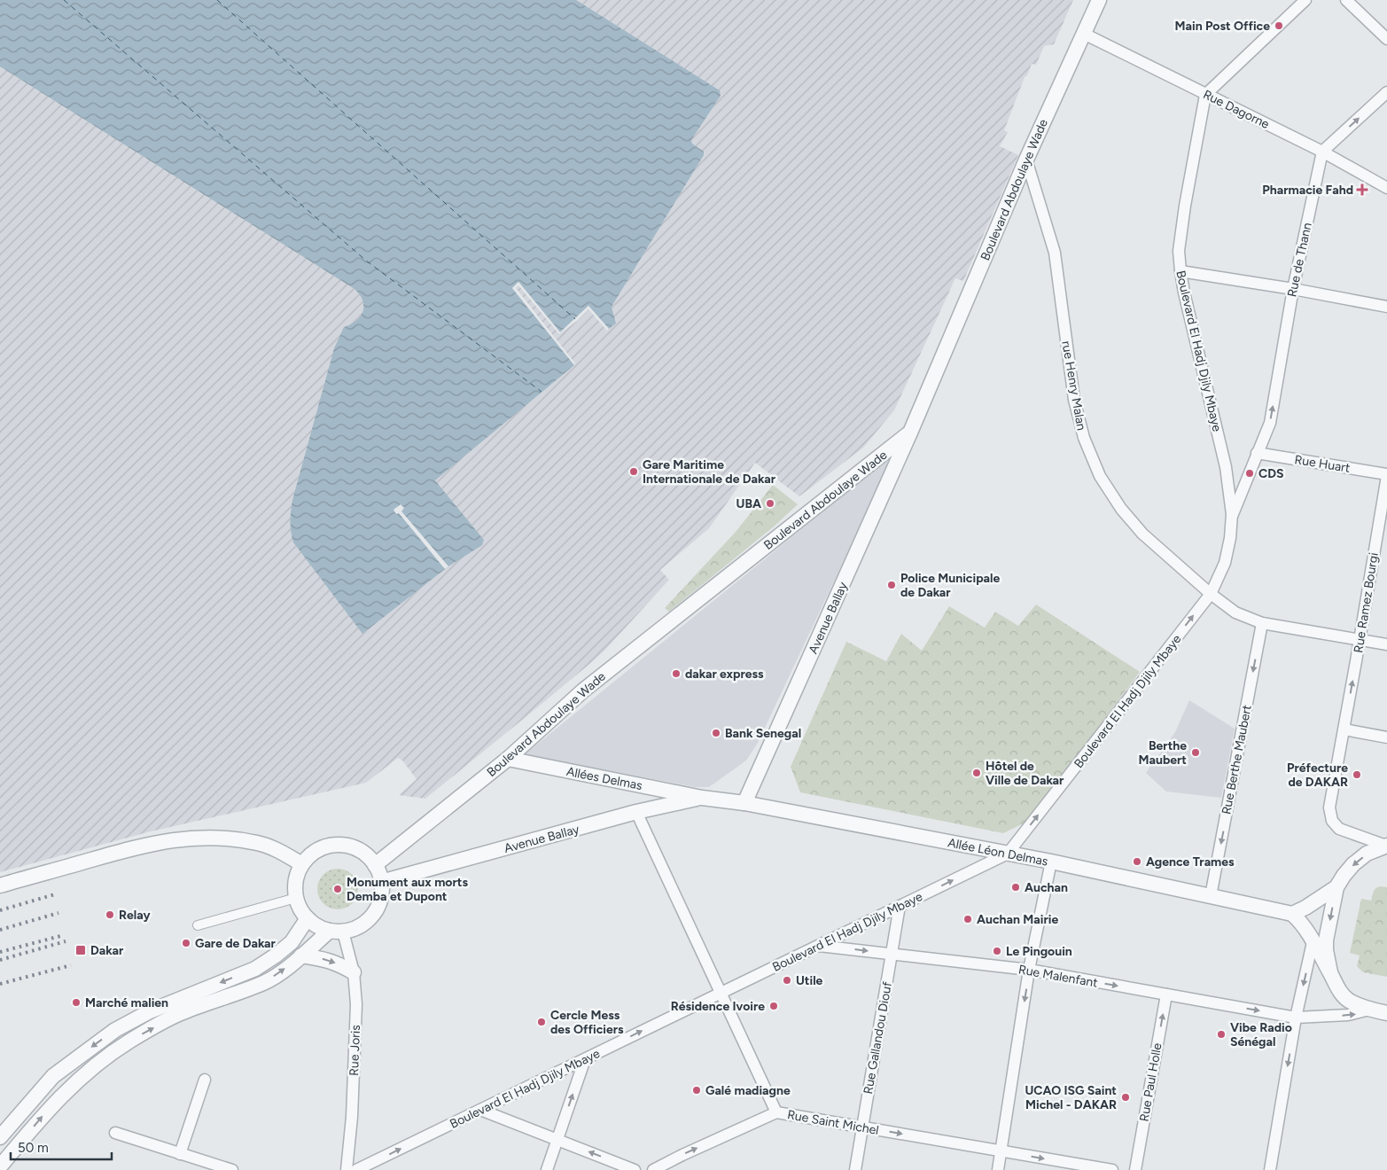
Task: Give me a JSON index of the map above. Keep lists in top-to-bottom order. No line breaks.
{"streets":{"street":["Rue Dagorne","Boulevard Abdoulaye Wade","Rue de Thann","Boulevard El Hadj Djily Mbaye","rue Henry Malan","Rue Huart","Rue Ramez Bourgi","Avenue Ballay","Rue Berthe Maubert","Allées Delmas","Allée Léon Delmas","Rue Malenfant","Rue Gallandou Diouf","Rue Joris","Rue Paul Holle","Rue Saint Michel"]},"crossings":[["Rue Dagorne","Boulevard Abdoulaye Wade"],["Rue Dagorne","Rue de Thann"],["Rue Dagorne","Boulevard El Hadj Djily Mbaye"],["Boulevard Abdoulaye Wade","rue Henry Malan"],["Boulevard Abdoulaye Wade","Avenue Ballay"],["Boulevard Abdoulaye Wade","Allées Delmas"],["Boulevard Abdoulaye Wade","Rue Joris"],["Rue de Thann","Boulevard El Hadj Djily Mbaye"],["Rue de Thann","Rue Huart"],["Boulevard El Hadj Djily Mbaye","rue Henry Malan"],["Boulevard El Hadj Djily Mbaye","Allée Léon Delmas"],["Boulevard El Hadj Djily Mbaye","Rue Malenfant"],["Boulevard El Hadj Djily Mbaye","Rue Gallandou Diouf"],["Boulevard El Hadj Djily Mbaye","Rue Saint Michel"],["rue Henry Malan","Rue Ramez Bourgi"],["rue Henry Malan","Rue Berthe Maubert"],["Rue Huart","Rue Ramez Bourgi"],["Avenue Ballay","Allées Delmas"],["Avenue Ballay","Allée Léon Delmas"],["Avenue Ballay","Rue Joris"],["Avenue Ballay","Rue Saint Michel"],["Rue Berthe Maubert","Allée Léon Delmas"],["Allées Delmas","Allée Léon Delmas"],["Rue Malenfant","Rue Gallandou Diouf"],["Rue Malenfant","Rue Paul Holle"],["Rue Gallandou Diouf","Rue Saint Michel"]],"one_way":["Rue de Thann","Boulevard El Hadj Djily Mbaye","Rue Berthe Maubert","Rue Malenfant","Rue Paul Holle","Rue Saint Michel"],"places":{"other":["Main Post Office","Gare Maritime Internationale de Dakar","CDS","UBA","Police Municipale de Dakar","dakar express","Bank Senegal","Berthe Maubert","Hôtel de Ville de Dakar","Préfecture de DAKAR","Agence Trames","Auchan","Monument aux morts Demba et Dupont","Relay","Auchan Mairie","Gare de Dakar","Le Pingouin","Utile","Marché malien","Résidence Ivoire","Cercle Mess des Officiers","Vibe Radio Sénégal","Galé madiagne","UCAO ISG Saint Michel - DAKAR"],"health":["Pharmacie Fahd"],"transit":["Dakar"]},"scale_bar":"50 m"}
